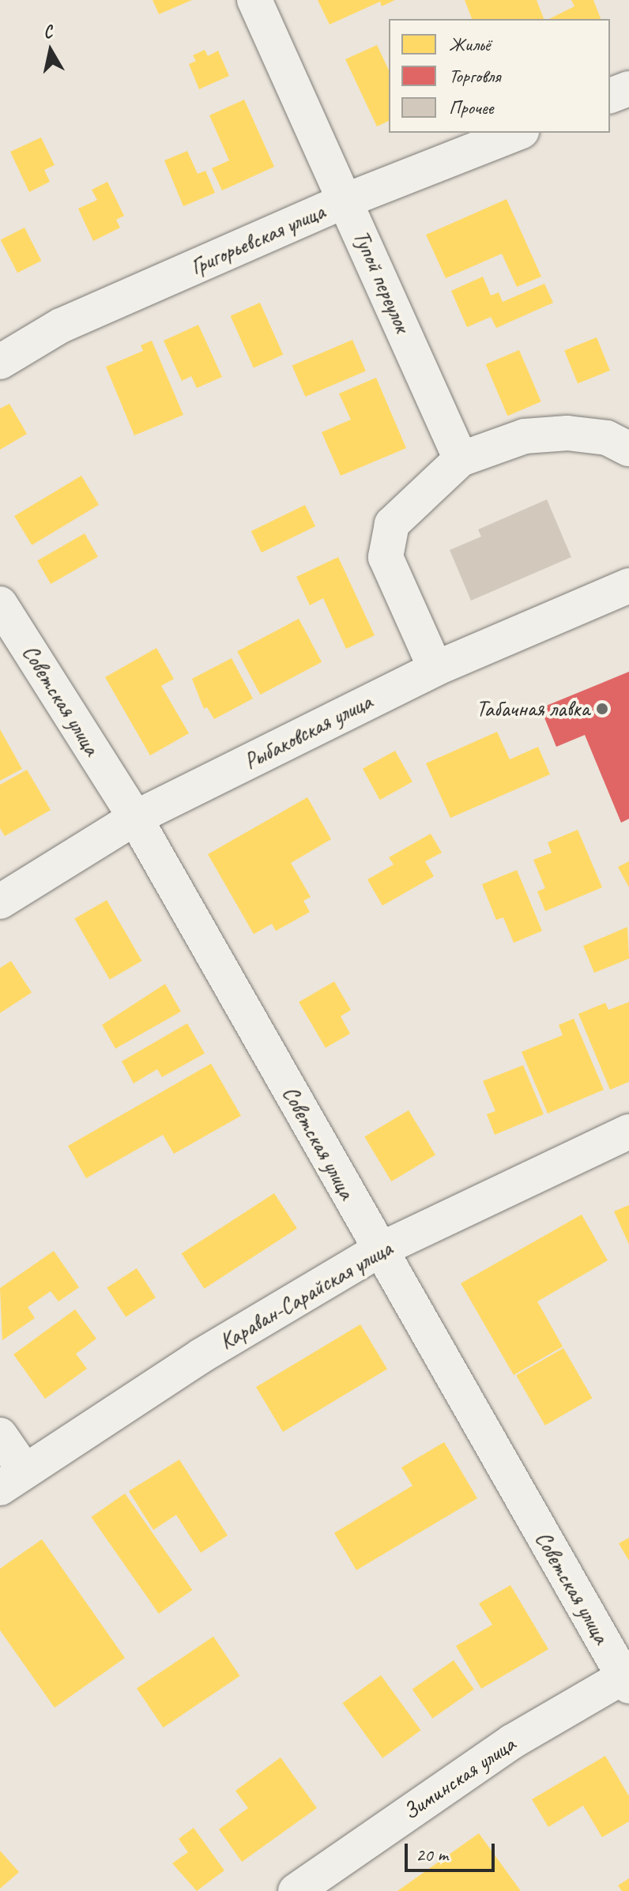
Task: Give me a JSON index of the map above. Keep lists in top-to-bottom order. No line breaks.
{"streets":{"street":["Григорьевская улица","Тупой переулок","Советская улица","Рыбаковская улица","Караван-Сарайская улица","Зиминская улица"]},"crossings":[["Григорьевская улица","Тупой переулок"],["Советская улица","Рыбаковская улица"],["Советская улица","Караван-Сарайская улица"],["Советская улица","Зиминская улица"]],"places":["Табачная лавка"],"legend":["Жильё","Торговля","Прочее"],"scale_bar":"20 m","north":"top"}
